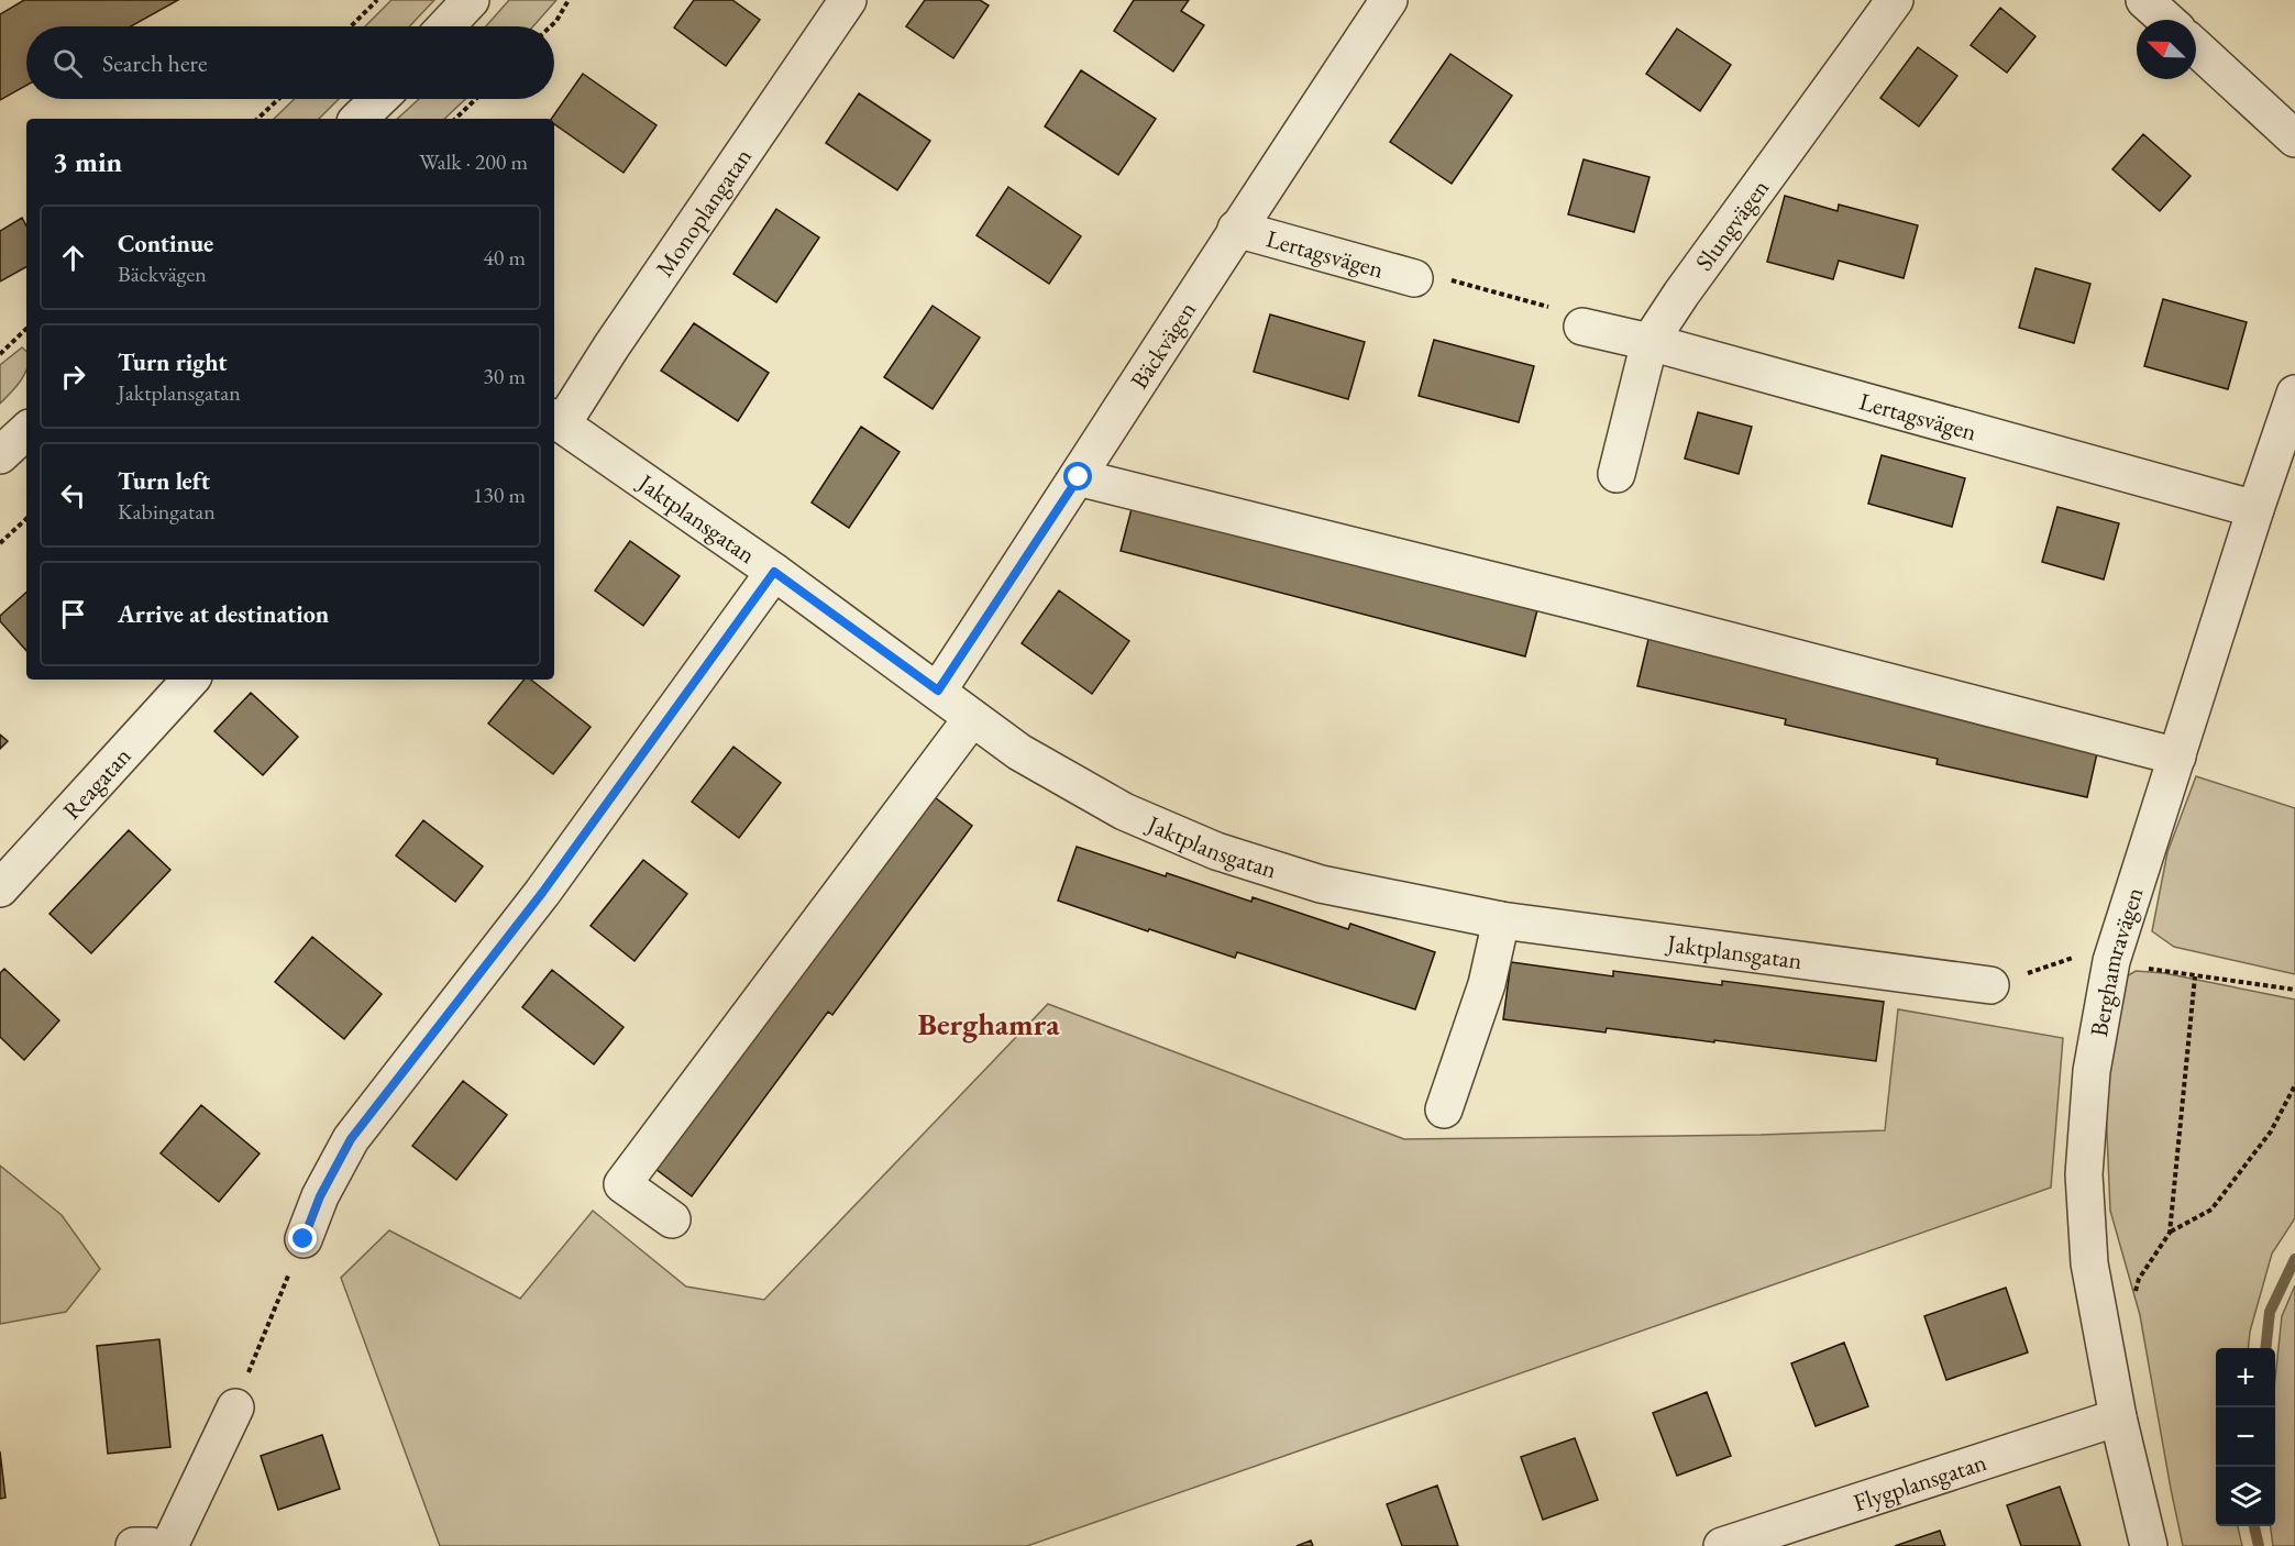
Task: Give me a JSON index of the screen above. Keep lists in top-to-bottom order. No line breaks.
{"streets":{"street":["Monoplangatan","Slungvägen","Lertagsvägen","Bäckvägen","Jaktplansgatan","Reagatan","Berghamravägen","Flygplansgatan"]},"crossings":[["Monoplangatan","Jaktplansgatan"],["Slungvägen","Lertagsvägen"],["Lertagsvägen","Bäckvägen"],["Lertagsvägen","Berghamravägen"],["Bäckvägen","Jaktplansgatan"],["Berghamravägen","Flygplansgatan"]],"districts":["Berghamra"],"north":"top left","page":{"search":"Search here","heading":["3 min","Walk · 200 m"],"list":[["Continue","Bäckvägen","40 m"],["Turn right","Jaktplansgatan","30 m"],["Turn left","Kabingatan","130 m"],"Arrive at destination"],"map_buttons":["+","−"]}}
